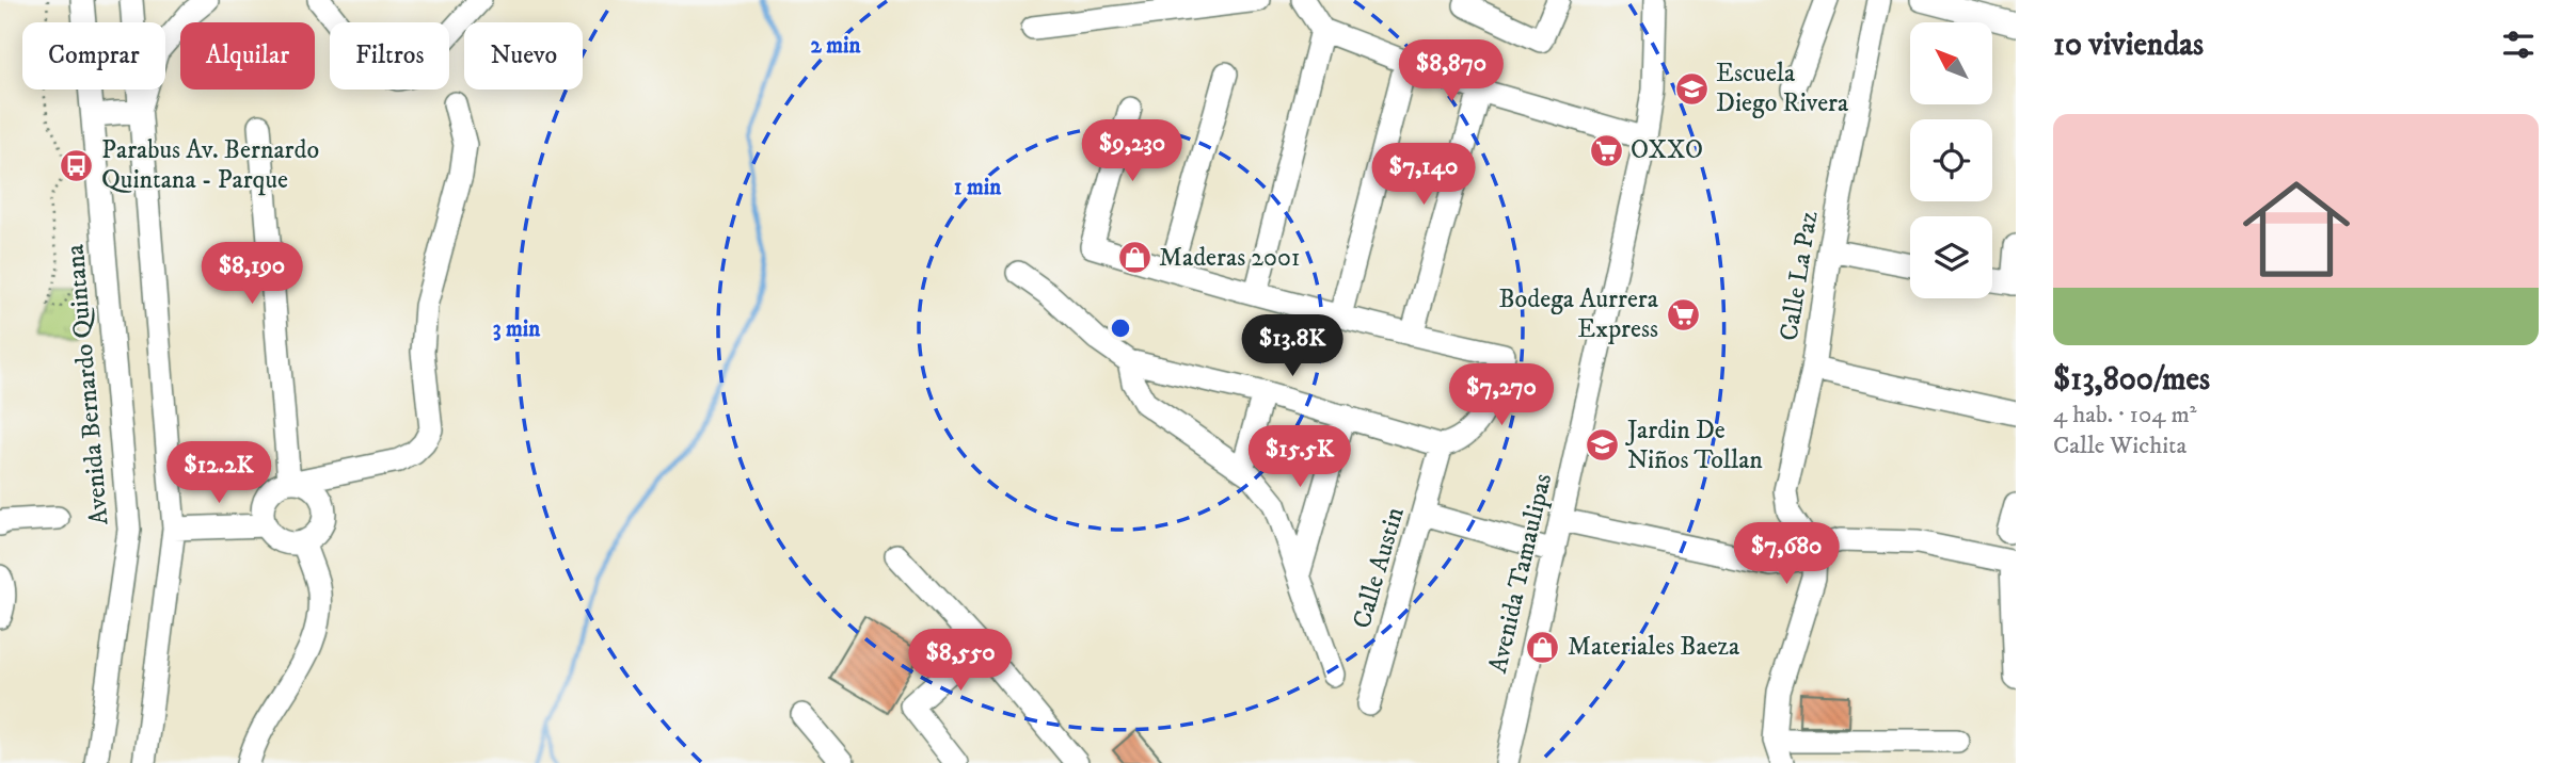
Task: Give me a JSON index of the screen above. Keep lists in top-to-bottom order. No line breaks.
{"streets":{"street":["Calle La Paz","Avenida Bernardo Quintana","Calle Austin","Avenida Tamaulipas"]},"places":{"school or university":["Escuela Diego Rivera","Jardin De Niños Tollan"],"supermarket":["OXXO","Bodega Aurrera Express"],"bus stop":["Parabus Av. Bernardo Quintana - Parque"],"shop":["Maderas 2001","Materiales Baeza"]},"north":"top left","page":{"heading":"10 viviendas","chip":["Comprar","Alquilar","Filtros","Nuevo"],"price":["$8,870","$9,230","$7,140","$8,190","$13.8K","$7,270","$15.5K","$12.2K","$7,680","$8,550"],"list":[{"name":"$13,800/mes","note":"4 hab. · 104 m² · Calle Wichita"}]},"rings":["2 min","1 min","3 min"]}
